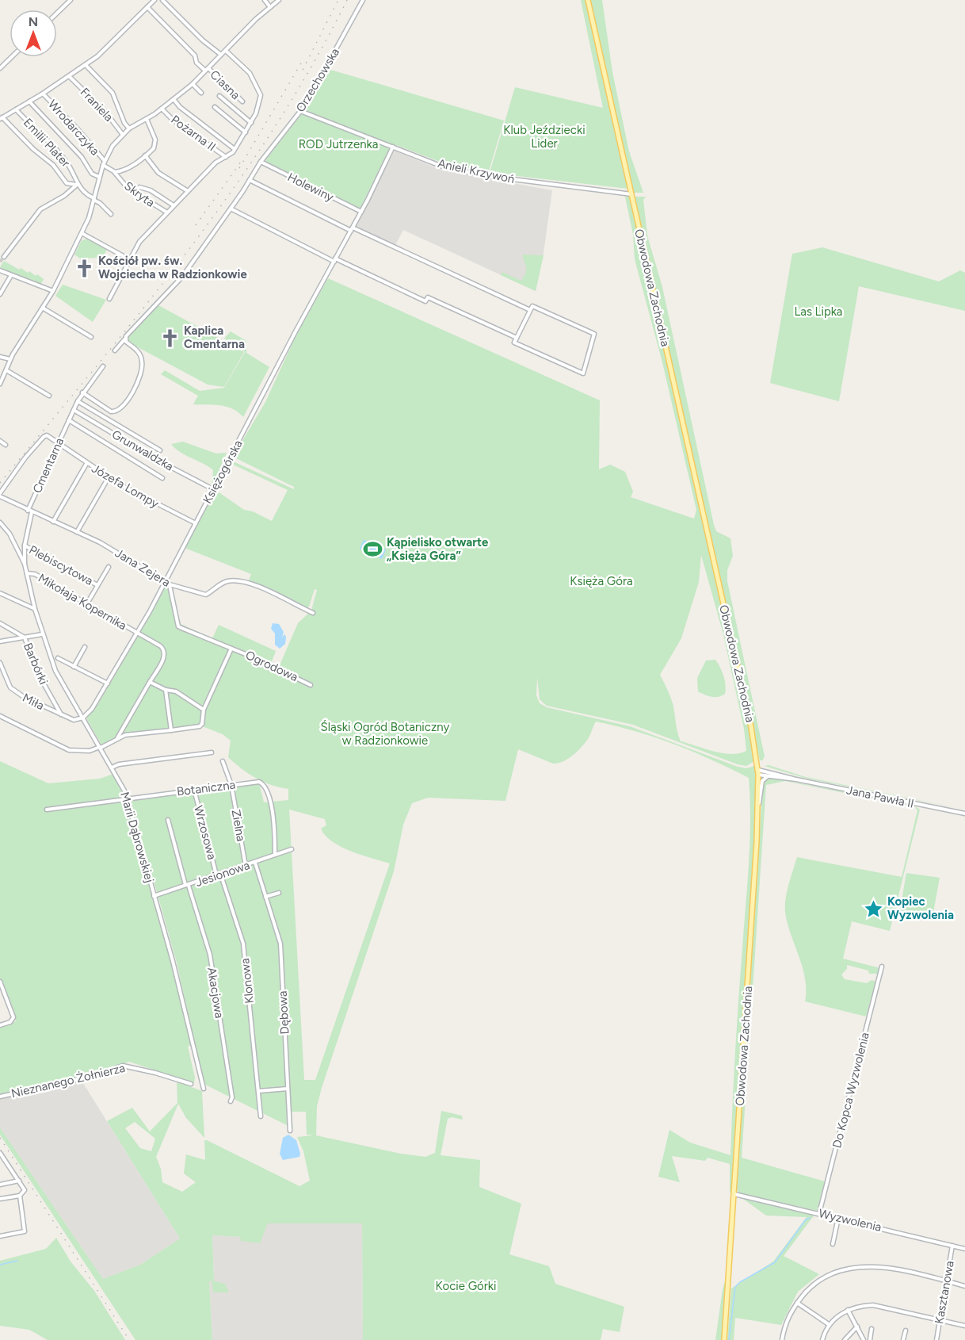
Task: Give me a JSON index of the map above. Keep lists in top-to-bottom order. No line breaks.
{"streets":{"main road":["Obwodowa Zachodnia"],"street":["Orzechowska","Ciasna","Franiela","Wrodarczyka","Pożarna II","Emilii Plater","Anieli Krzywoń","Holewiny","Skryta","Grunwaldzka","Cmentarna","Księżogórska","Józefa Lompy","Plebiscytowa","Jana Zejera","Mikołaja Kopernika","Barbórki","Ogrodowa","Miła","Botaniczna","Jana Pawła II","Zielna","Wrzosowa","Marii Dąbrowskiej","Jesionowa","Klonowa","Akacjowa","Dębowa","Nieznanego Żołnierza","Do Kopca Wyzwolenia","Wyzwolenia","Kasztanowa"]},"crossings":[["Orzechowska","Anieli Krzywoń"],["Orzechowska","Holewiny"],["Wrodarczyka","Skryta"],["Anieli Krzywoń","Obwodowa Zachodnia"],["Anieli Krzywoń","Księżogórska"],["Holewiny","Księżogórska"],["Obwodowa Zachodnia","Jana Pawła II"],["Obwodowa Zachodnia","Wyzwolenia"],["Grunwaldzka","Cmentarna"],["Grunwaldzka","Księżogórska"],["Cmentarna","Józefa Lompy"],["Cmentarna","Plebiscytowa"],["Cmentarna","Jana Zejera"],["Cmentarna","Marii Dąbrowskiej"],["Księżogórska","Józefa Lompy"],["Księżogórska","Jana Zejera"],["Księżogórska","Mikołaja Kopernika"],["Księżogórska","Miła"],["Księżogórska","Marii Dąbrowskiej"],["Plebiscytowa","Mikołaja Kopernika"],["Jana Zejera","Ogrodowa"],["Mikołaja Kopernika","Marii Dąbrowskiej"],["Barbórki","Miła"],["Ogrodowa","Marii Dąbrowskiej"],["Miła","Marii Dąbrowskiej"],["Botaniczna","Zielna"],["Botaniczna","Wrzosowa"],["Botaniczna","Marii Dąbrowskiej"],["Botaniczna","Jesionowa"],["Zielna","Jesionowa"],["Wrzosowa","Jesionowa"],["Wrzosowa","Klonowa"],["Marii Dąbrowskiej","Jesionowa"],["Jesionowa","Klonowa"],["Jesionowa","Akacjowa"],["Jesionowa","Dębowa"],["Do Kopca Wyzwolenia","Wyzwolenia"],["Wyzwolenia","Kasztanowa"]],"parks":["Klub Jeździecki Lider","ROD Jutrzenka","Las Lipka","Księża Góra","Śląski Ogród Botaniczny w Radzionkowie","Kocie Górki"],"places":{"church":["Kościół pw. św. Wojciecha w Radzionkowie","Kaplica Cmentarna"],"sports":["Kąpielisko otwarte „Księża Góra”"],"place":["Kopiec Wyzwolenia"]},"north":"top"}
